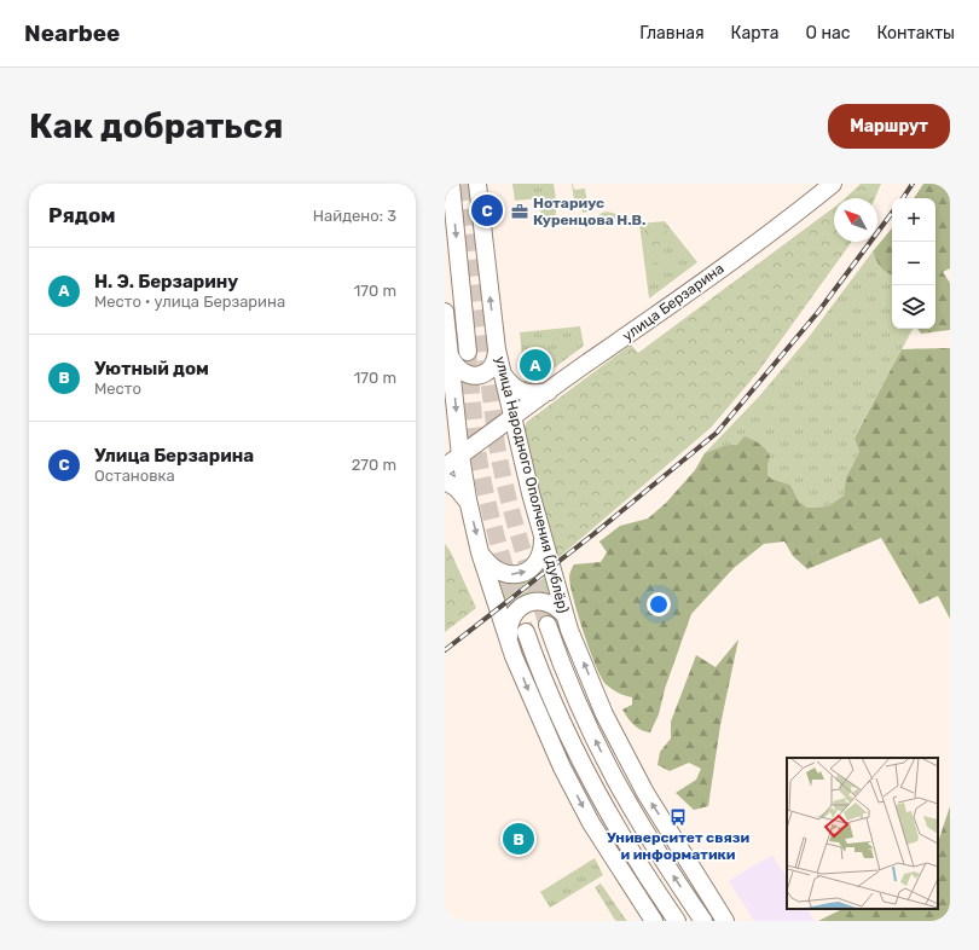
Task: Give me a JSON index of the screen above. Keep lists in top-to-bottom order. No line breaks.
{"streets":{"street":["улица Берзарина","улица Народного Ополчения (дублёр)"]},"crossings":[["улица Берзарина","улица Народного Ополчения (дублёр)"]],"places":{"office":["Нотариус Куренцова Н.В."],"bus stop":["Университет связи и информатики"]},"north":"top left","page":{"header":"Nearbee","nav":["Главная","Карта","О нас","Контакты"],"buttons":"Маршрут","title":"Как добраться","heading":["Рядом","Найдено: 3"],"pins":["C","A","B"],"map_buttons":["+","−"],"list":[{"mark":"A","name":"Н. Э. Берзарину","note":"Место · улица Берзарина","value":"170 m"},{"mark":"B","name":"Уютный дом","note":"Место","value":"170 m"},{"mark":"C","name":"Улица Берзарина","note":"Остановка","value":"270 m"}]}}
